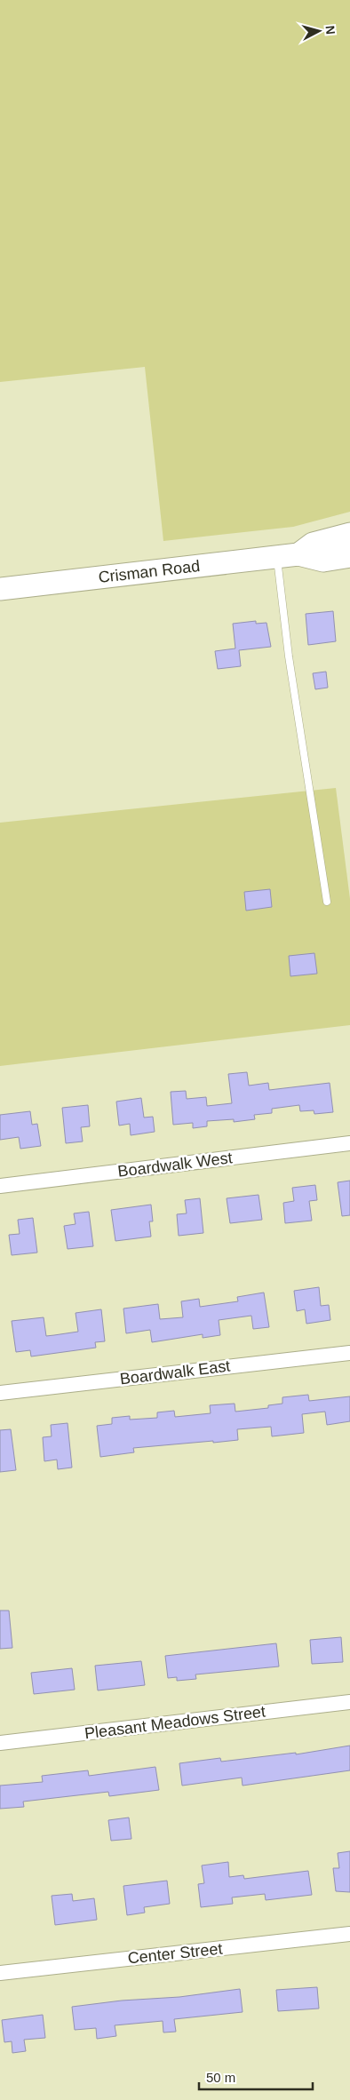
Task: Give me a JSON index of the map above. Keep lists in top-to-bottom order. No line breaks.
{"streets":{"main road":["Crisman Road"],"street":["Boardwalk West","Boardwalk East","Pleasant Meadows Street","Center Street"]},"scale_bar":"50 m","north":"right"}
